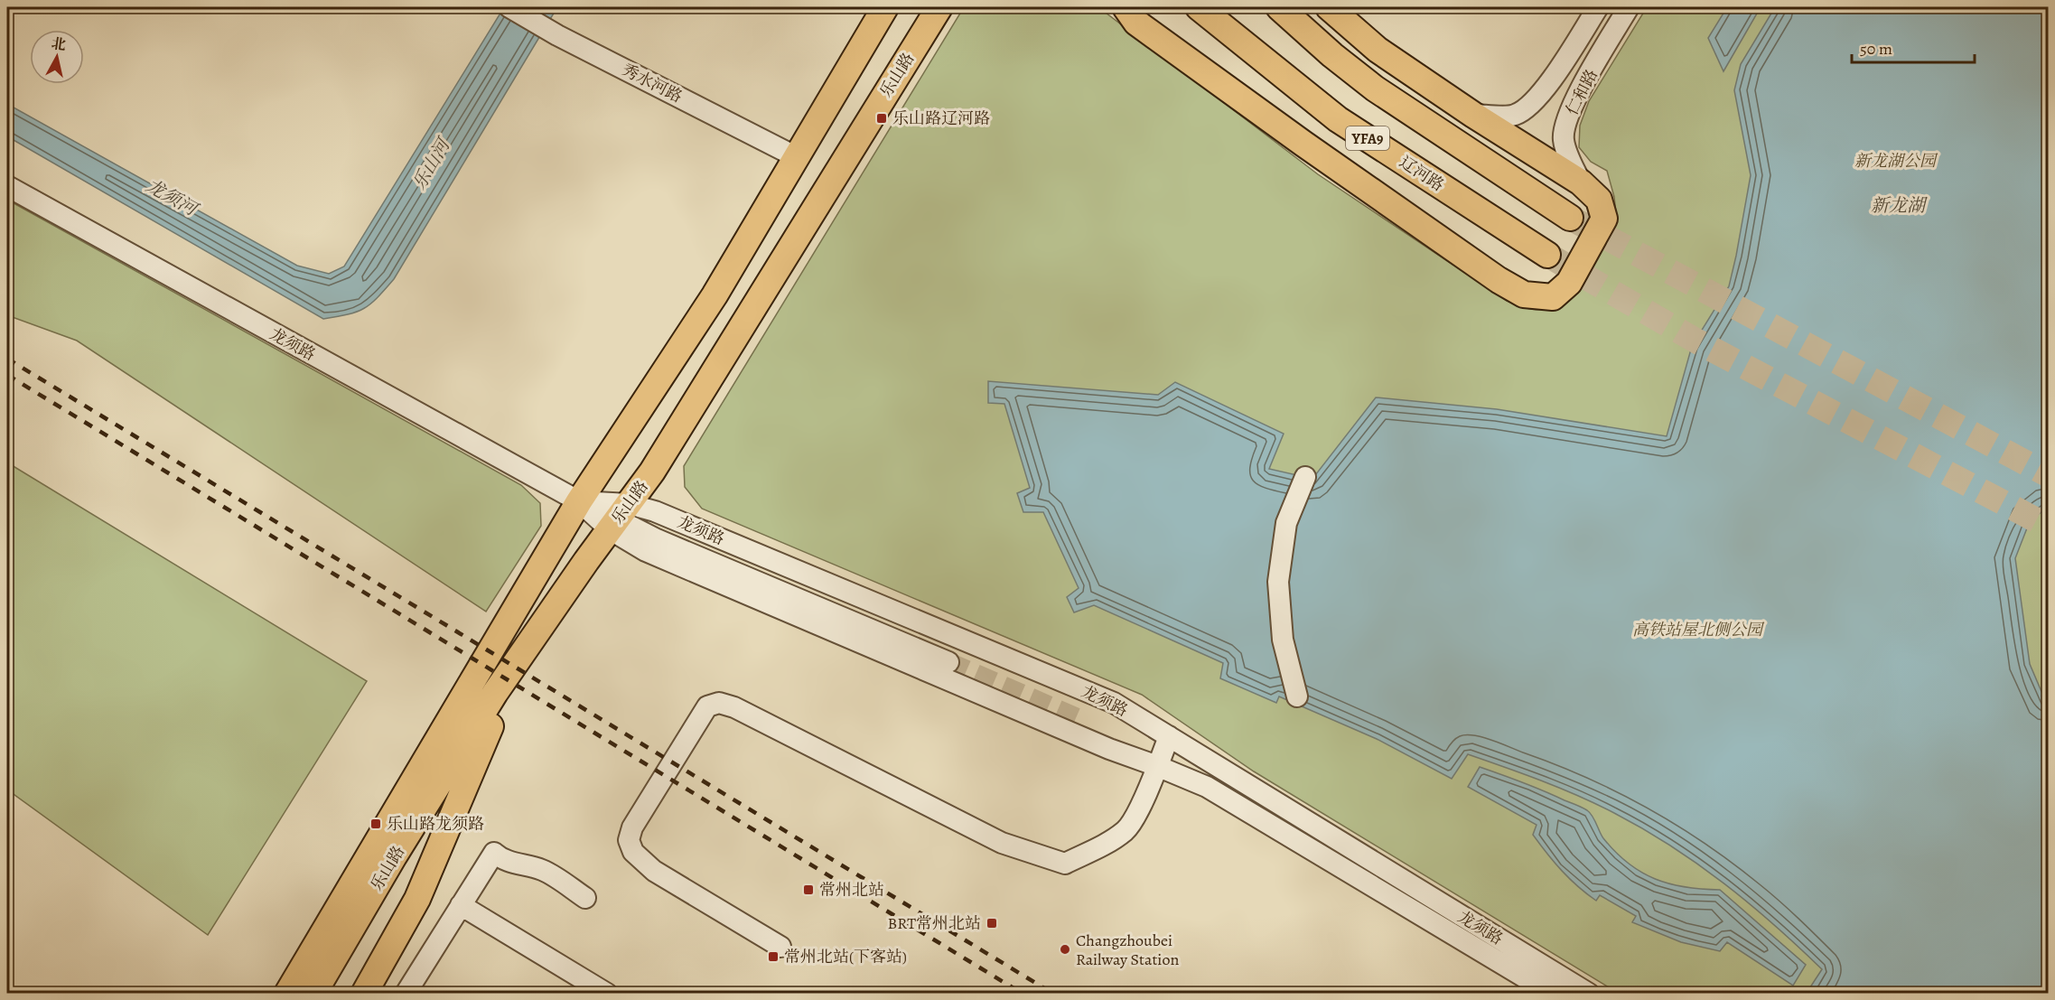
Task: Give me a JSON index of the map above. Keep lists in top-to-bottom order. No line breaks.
{"streets":{"main road":["乐山路","YFA9","辽河路"],"street":["秀水河路","仁和路","龙须路"]},"crossings":[["乐山路","秀水河路"],["乐山路","龙须路"]],"water":["乐山河","龙须河","新龙湖"],"parks":["新龙湖公园","高铁站屋北侧公园"],"places":{"transit":["乐山路辽河路","乐山路龙须路","常州北站","BRT常州北站","常州北站(下客站)"],"other":["Changzhoubei Railway Station"]},"scale_bar":"50 m","north":"top"}
